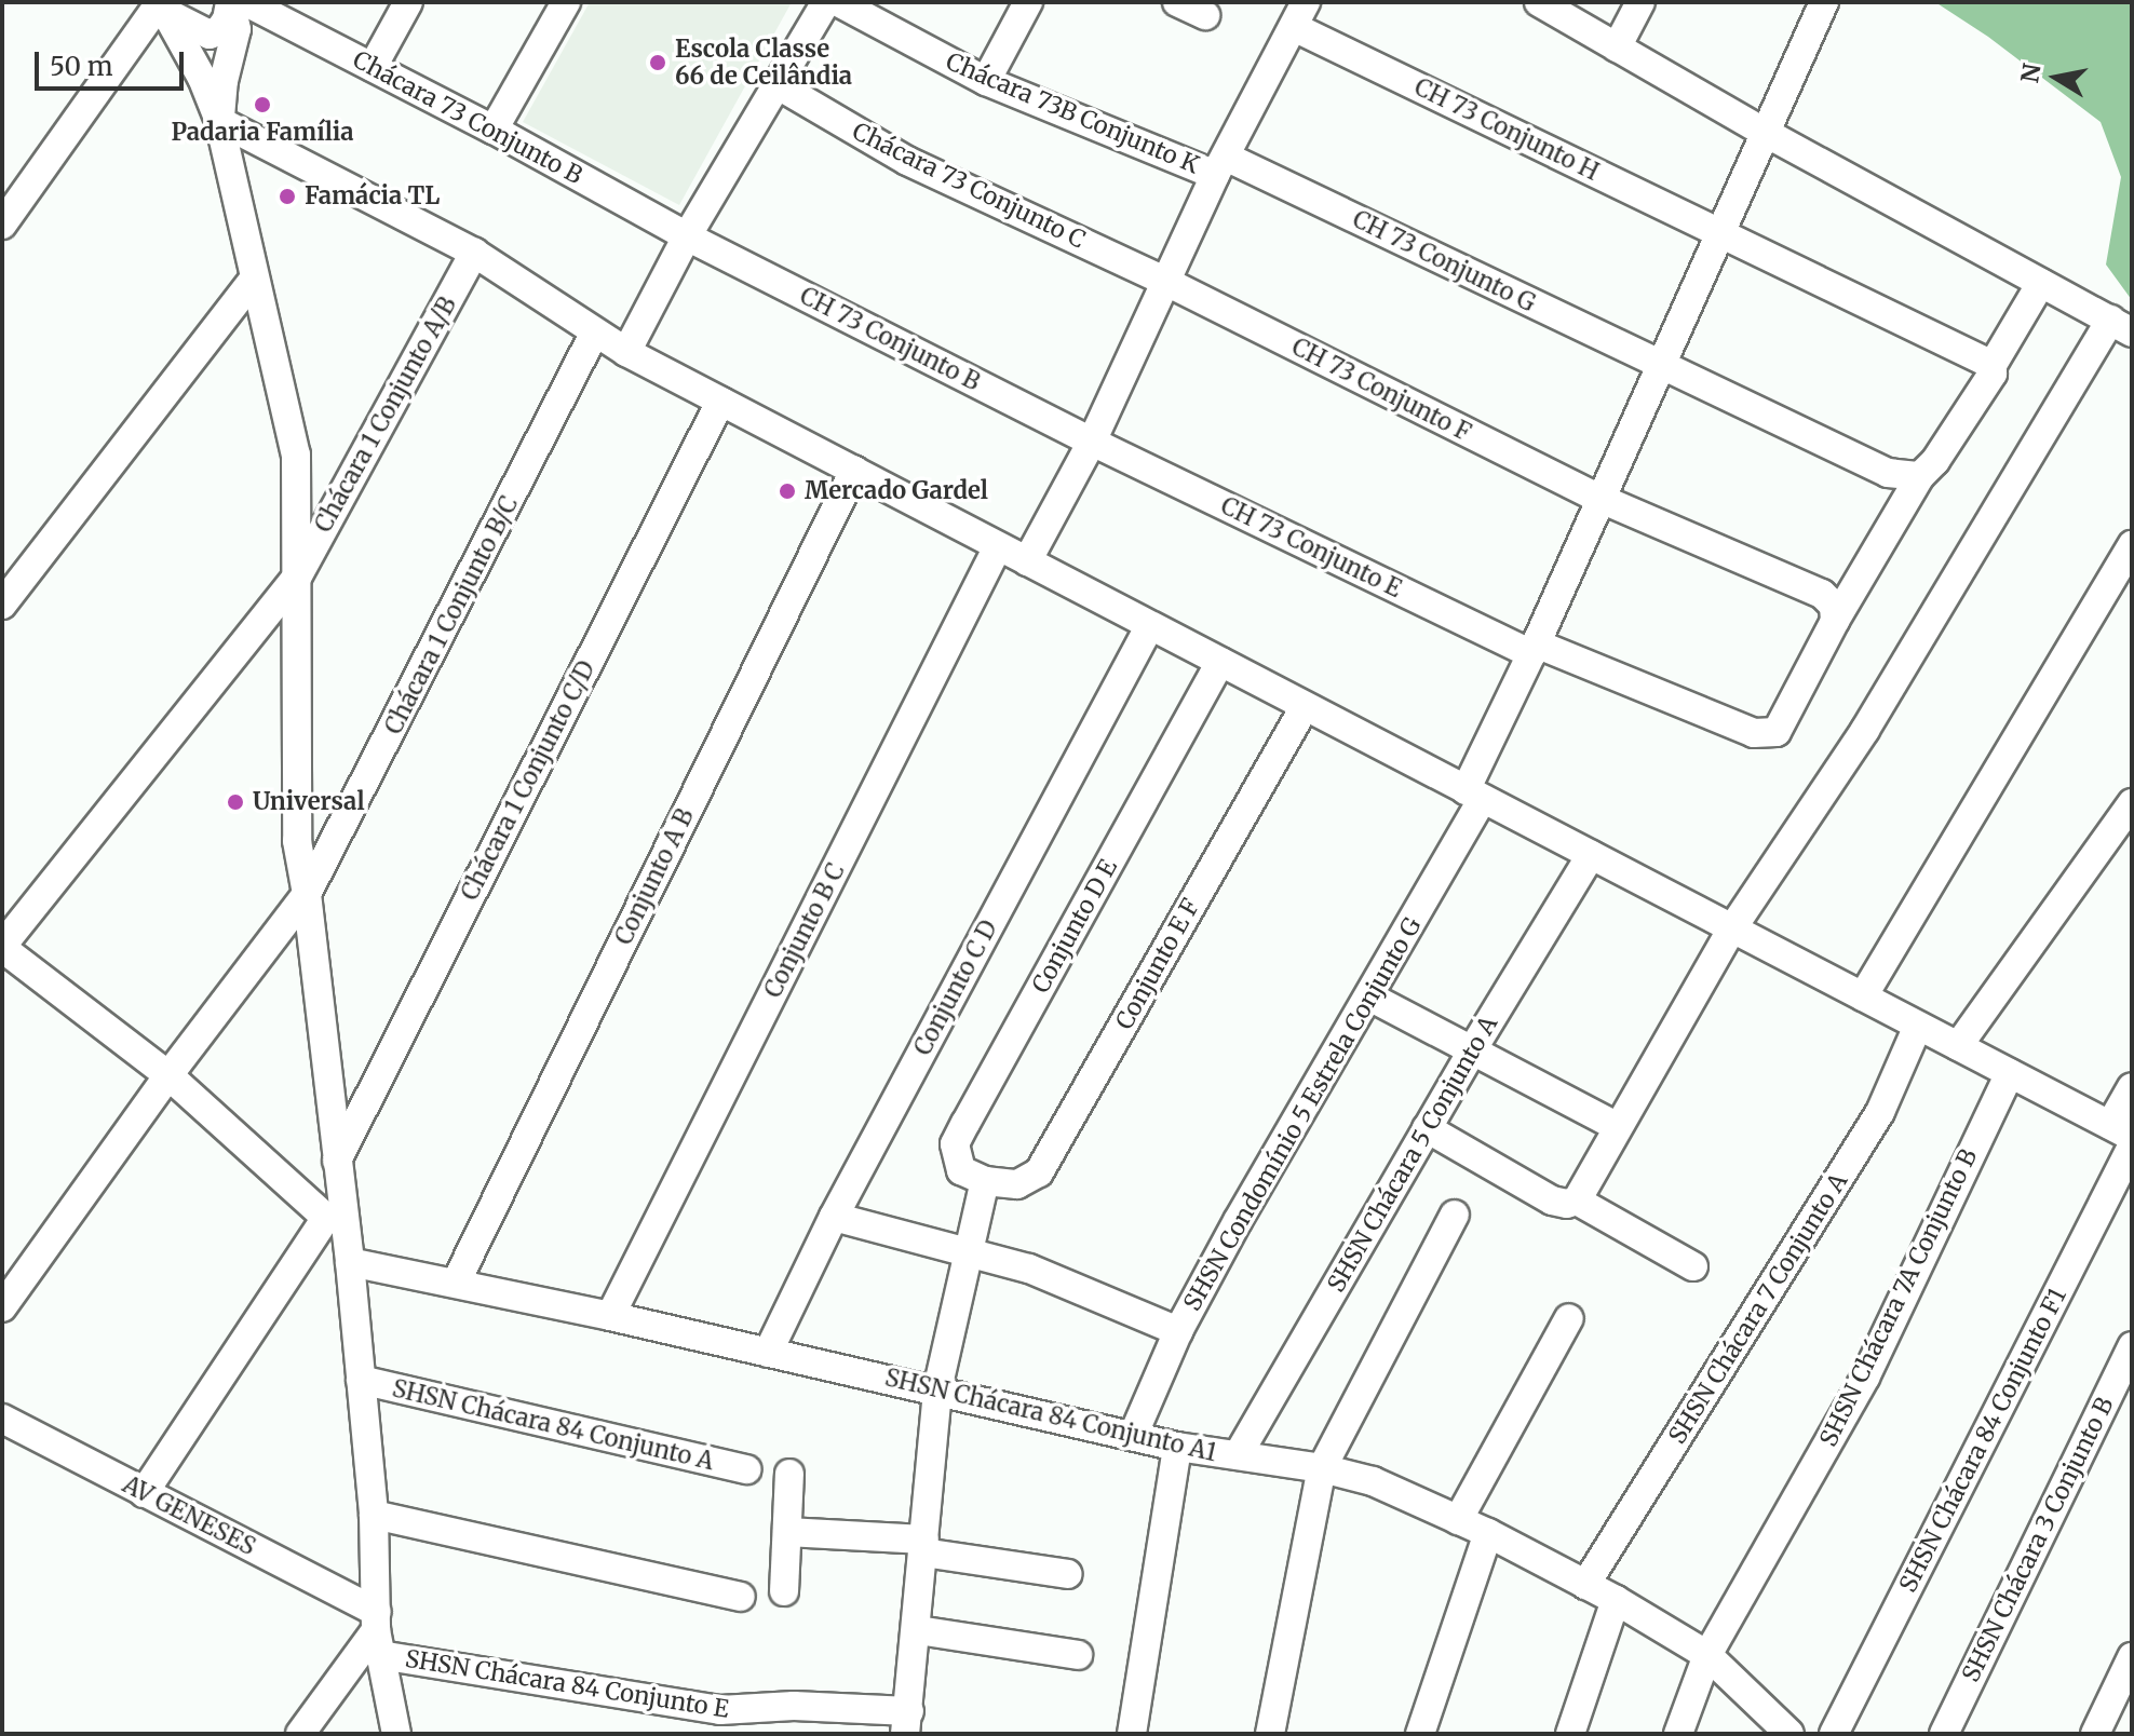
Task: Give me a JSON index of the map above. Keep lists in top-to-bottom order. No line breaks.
{"streets":{"street":["Chácara 73B Conjunto K","Chácara 73 Conjunto B","CH 73 Conjunto H","Chácara 73 Conjunto C","CH 73 Conjunto G","CH 73 Conjunto B","CH 73 Conjunto F","Chácara 1 Conjunto A/B","CH 73 Conjunto E","Chácara 1 Conjunto B/C","Chácara 1 Conjunto C/D","Conjunto A B","Conjunto D E","Conjunto B C","Conjunto E F","Conjunto C D","SHSN Condomínio 5 Estrela Conjunto G","SHSN Chácara 5 Conjunto A","SHSN Chácara 7A Conjunto B","SHSN Chácara 7 Conjunto A","SHSN Chácara 84 Conjunto A1","SHSN Chácara 84 Conjunto A","SHSN Chácara 84 Conjunto F1","AV GENESES","SHSN Chácara 3 Conjunto B","SHSN Chácara 84 Conjunto E"]},"crossings":[["Chácara 73B Conjunto K","CH 73 Conjunto G"],["Chácara 73 Conjunto B","CH 73 Conjunto B"],["CH 73 Conjunto H","SHSN Condomínio 5 Estrela Conjunto G"],["Chácara 73 Conjunto C","CH 73 Conjunto F"],["CH 73 Conjunto G","SHSN Condomínio 5 Estrela Conjunto G"],["CH 73 Conjunto B","CH 73 Conjunto E"],["CH 73 Conjunto F","CH 73 Conjunto E"],["CH 73 Conjunto F","SHSN Condomínio 5 Estrela Conjunto G"],["CH 73 Conjunto E","SHSN Condomínio 5 Estrela Conjunto G"],["Conjunto A B","SHSN Chácara 84 Conjunto A1"],["Conjunto D E","Conjunto E F"],["Conjunto B C","SHSN Chácara 84 Conjunto A1"],["Conjunto C D","SHSN Chácara 84 Conjunto A1"],["SHSN Condomínio 5 Estrela Conjunto G","SHSN Chácara 84 Conjunto A1"],["SHSN Chácara 5 Conjunto A","SHSN Chácara 84 Conjunto A1"],["SHSN Chácara 7A Conjunto B","SHSN Chácara 84 Conjunto A1"],["SHSN Chácara 7 Conjunto A","SHSN Chácara 84 Conjunto A1"],["AV GENESES","SHSN Chácara 84 Conjunto E"]],"places":["Escola Classe 66 de Ceilândia","Padaria Família","Famácia TL","Mercado Gardel","Universal"],"scale_bar":"50 m","north":"left"}
